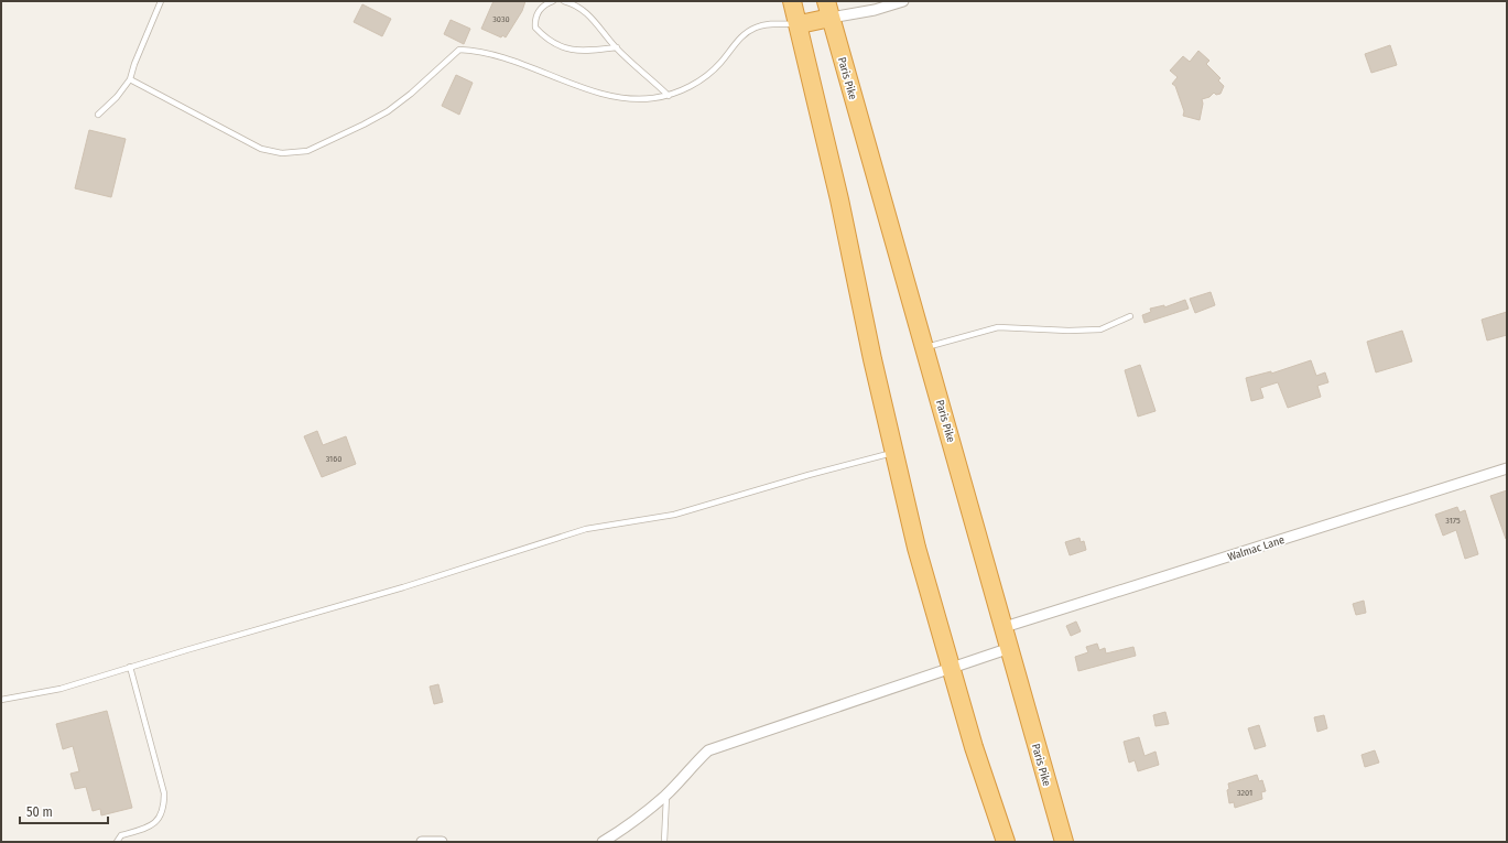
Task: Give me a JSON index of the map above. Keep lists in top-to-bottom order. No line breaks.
{"streets":{"highway":["Paris Pike"],"street":["Walmac Lane"]},"crossings":[["Paris Pike","Walmac Lane"]],"house_numbers":["3030","3160","3175","3201"],"scale_bar":"50 m"}
